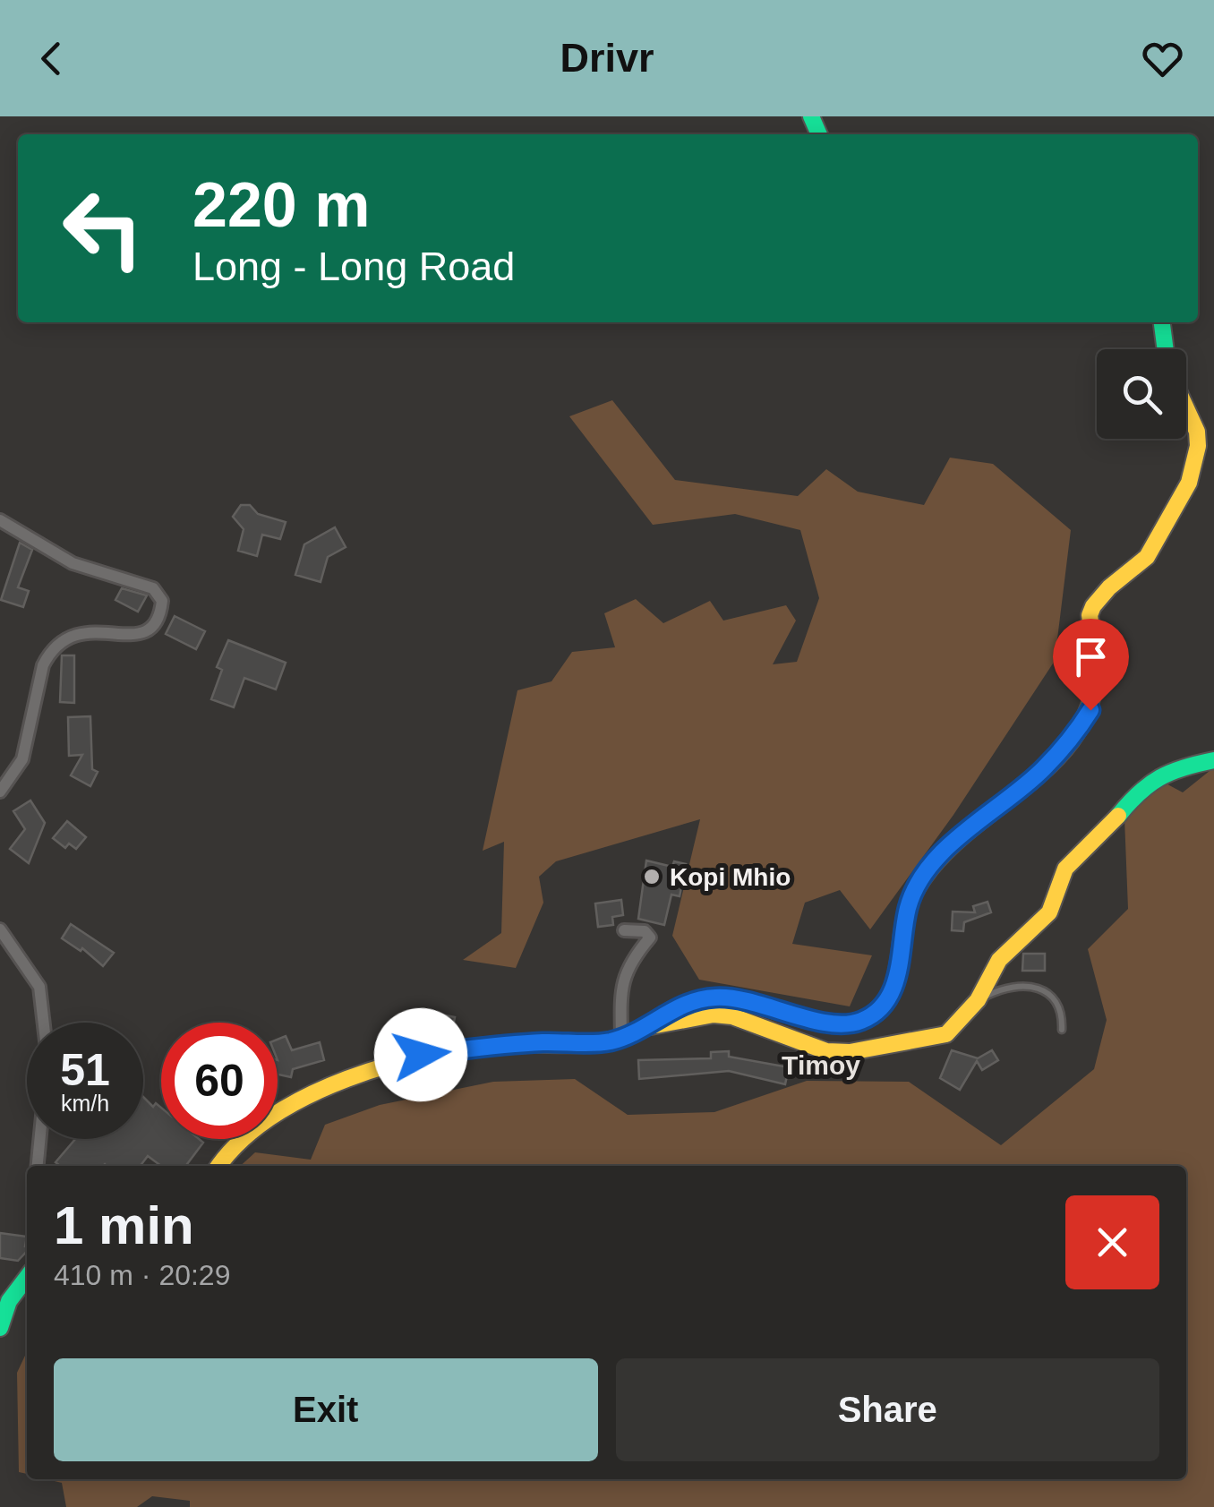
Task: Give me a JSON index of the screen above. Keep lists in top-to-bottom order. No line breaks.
{"districts":["Timoy"],"places":["Kopi Mhio"],"page":{"header":"Drivr","turn":["220 m","Long - Long Road"],"speed":"51 km/h","limit":"60","heading":["1 min","410 m · 20:29"],"buttons":["Exit","Share"]}}
